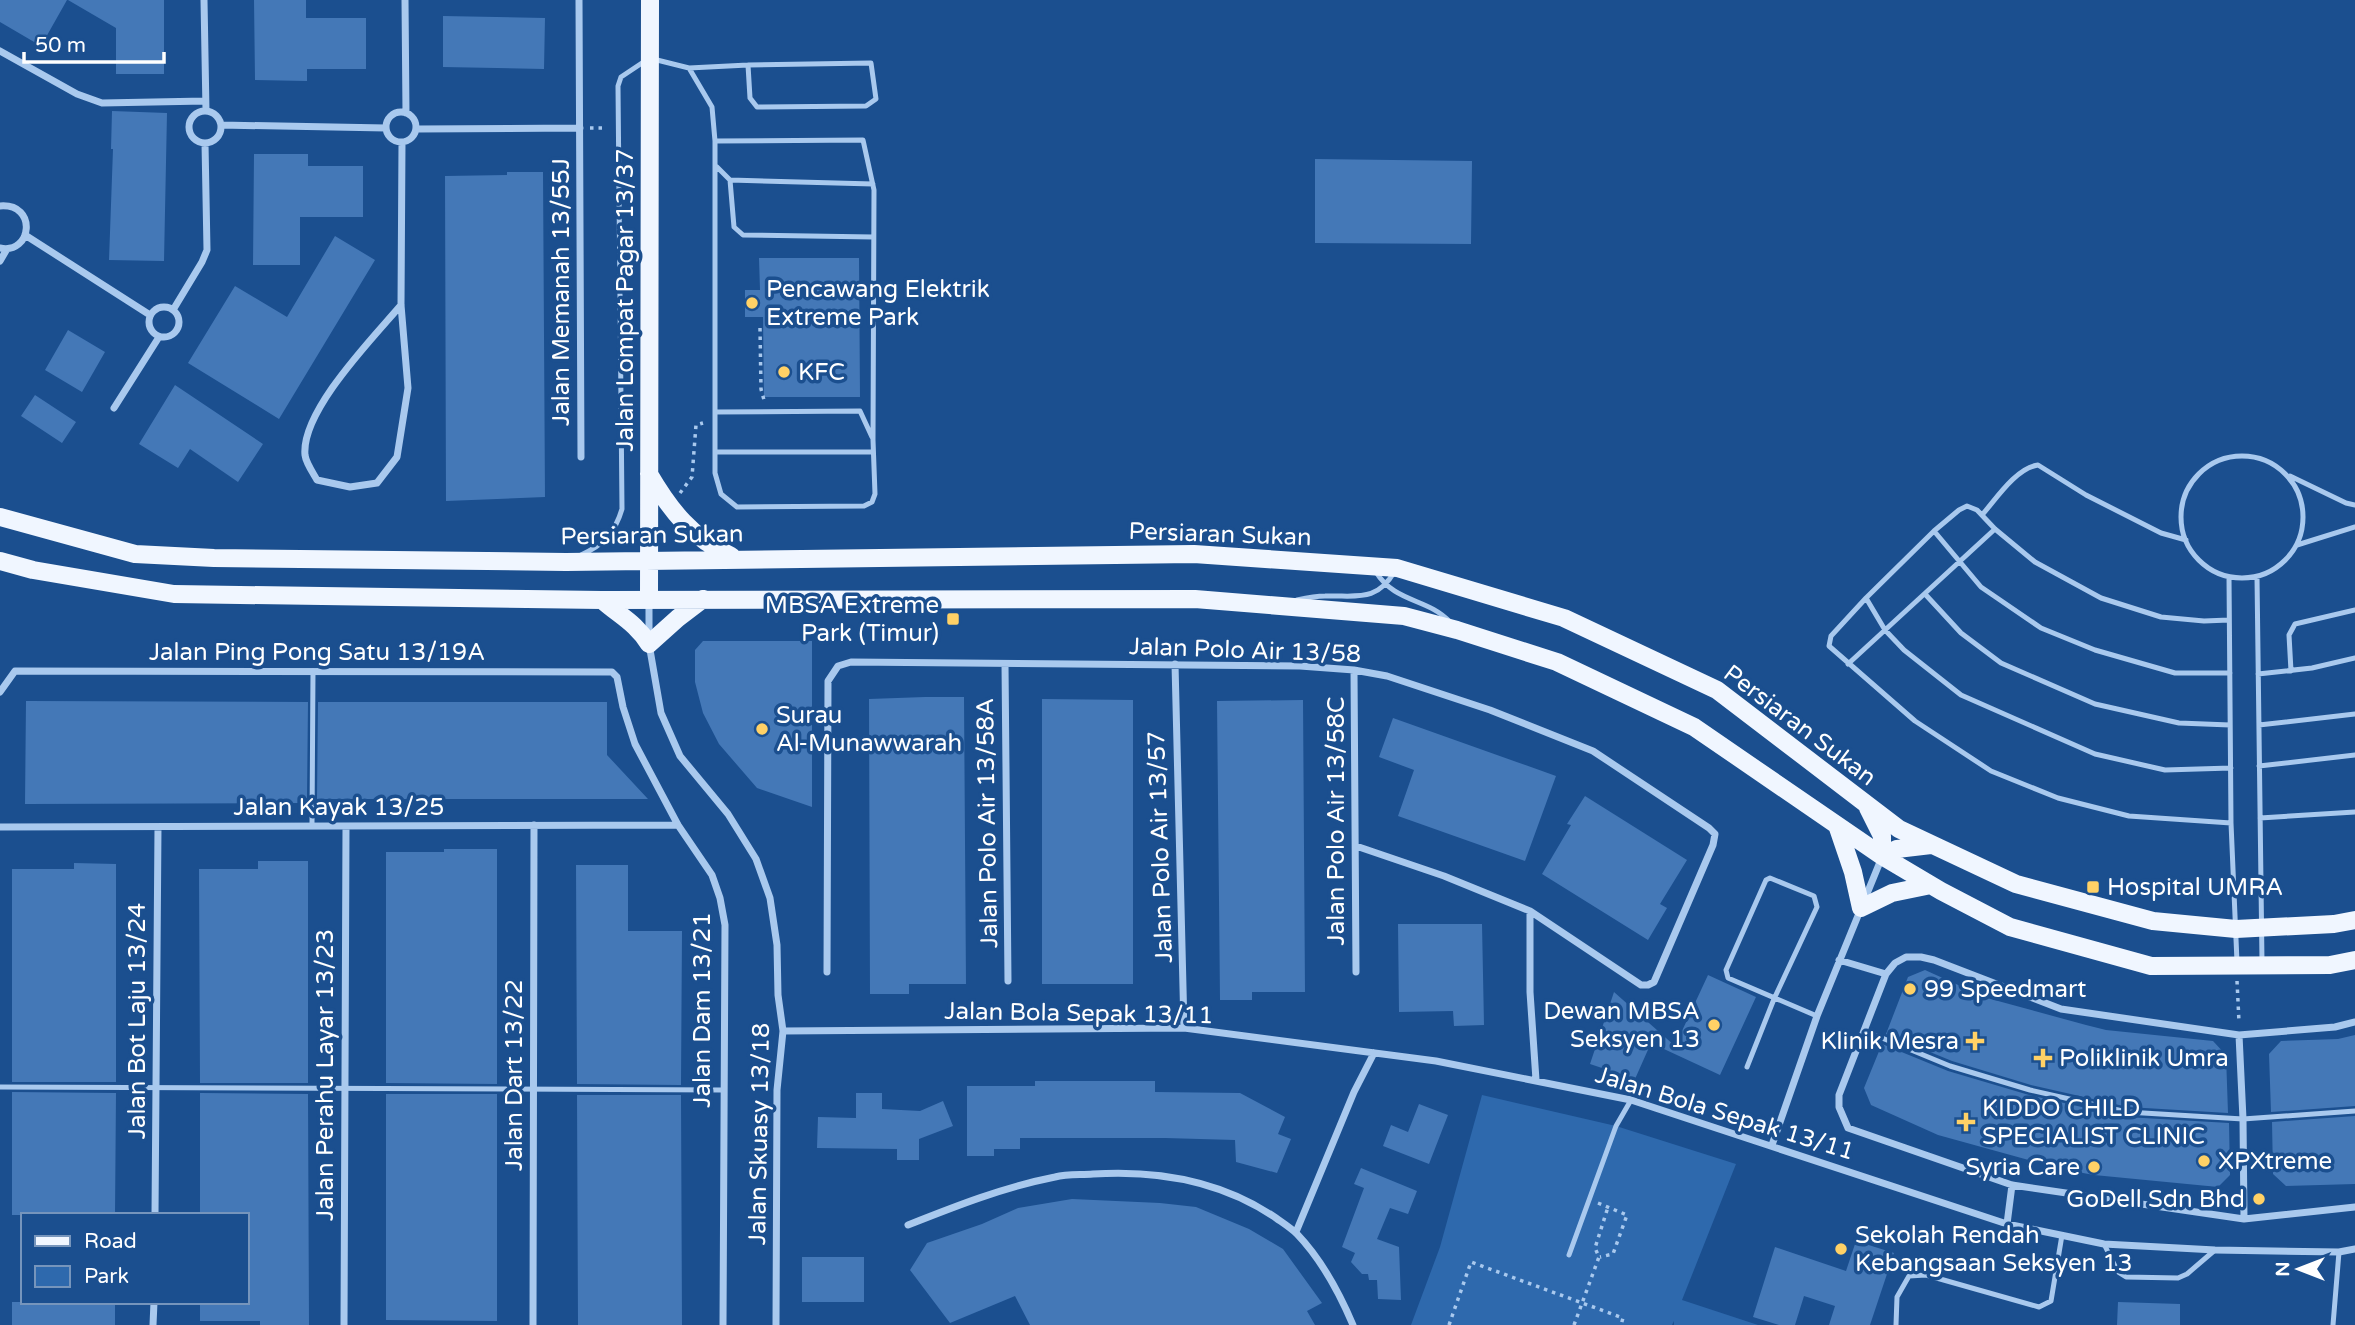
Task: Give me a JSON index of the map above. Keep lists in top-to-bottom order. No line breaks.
{"streets":{"main road":["Jalan Lompat Pagar 13/37","Persiaran Sukan"],"street":["Jalan Memanah 13/55J","Jalan Polo Air 13/58","Jalan Ping Pong Satu 13/19A","Jalan Kayak 13/25","Jalan Polo Air 13/58C","Jalan Polo Air 13/58A","Jalan Polo Air 13/57","Jalan Dam 13/21","Jalan Bola Sepak 13/11","Jalan Bot Laju 13/24","Jalan Perahu Layar 13/23","Jalan Dart 13/22","Jalan Skuasy 13/18"]},"crossings":[["Jalan Lompat Pagar 13/37","Persiaran Sukan"],["Jalan Lompat Pagar 13/37","Jalan Skuasy 13/18"],["Jalan Polo Air 13/58","Jalan Polo Air 13/58C"],["Jalan Polo Air 13/58","Jalan Polo Air 13/58A"],["Jalan Polo Air 13/58","Jalan Polo Air 13/57"],["Jalan Ping Pong Satu 13/19A","Jalan Dam 13/21"],["Jalan Kayak 13/25","Jalan Dam 13/21"],["Jalan Kayak 13/25","Jalan Bot Laju 13/24"],["Jalan Kayak 13/25","Jalan Perahu Layar 13/23"],["Jalan Kayak 13/25","Jalan Dart 13/22"],["Jalan Polo Air 13/57","Jalan Bola Sepak 13/11"],["Jalan Bola Sepak 13/11","Jalan Skuasy 13/18"]],"places":{"other":["Pencawang Elektrik Extreme Park","KFC","Surau Al-Munawwarah","99 Speedmart","Dewan MBSA Seksyen 13","XPXtreme","Syria Care","GoDell Sdn Bhd","Sekolah Rendah Kebangsaan Seksyen 13"],"transit":["MBSA Extreme Park (Timur)","Hospital UMRA"],"health":["Klinik Mesra","Poliklinik Umra","KIDDO CHILD SPECIALIST CLINIC"]},"legend":["Road","Park"],"scale_bar":"50 m","north":"left"}
